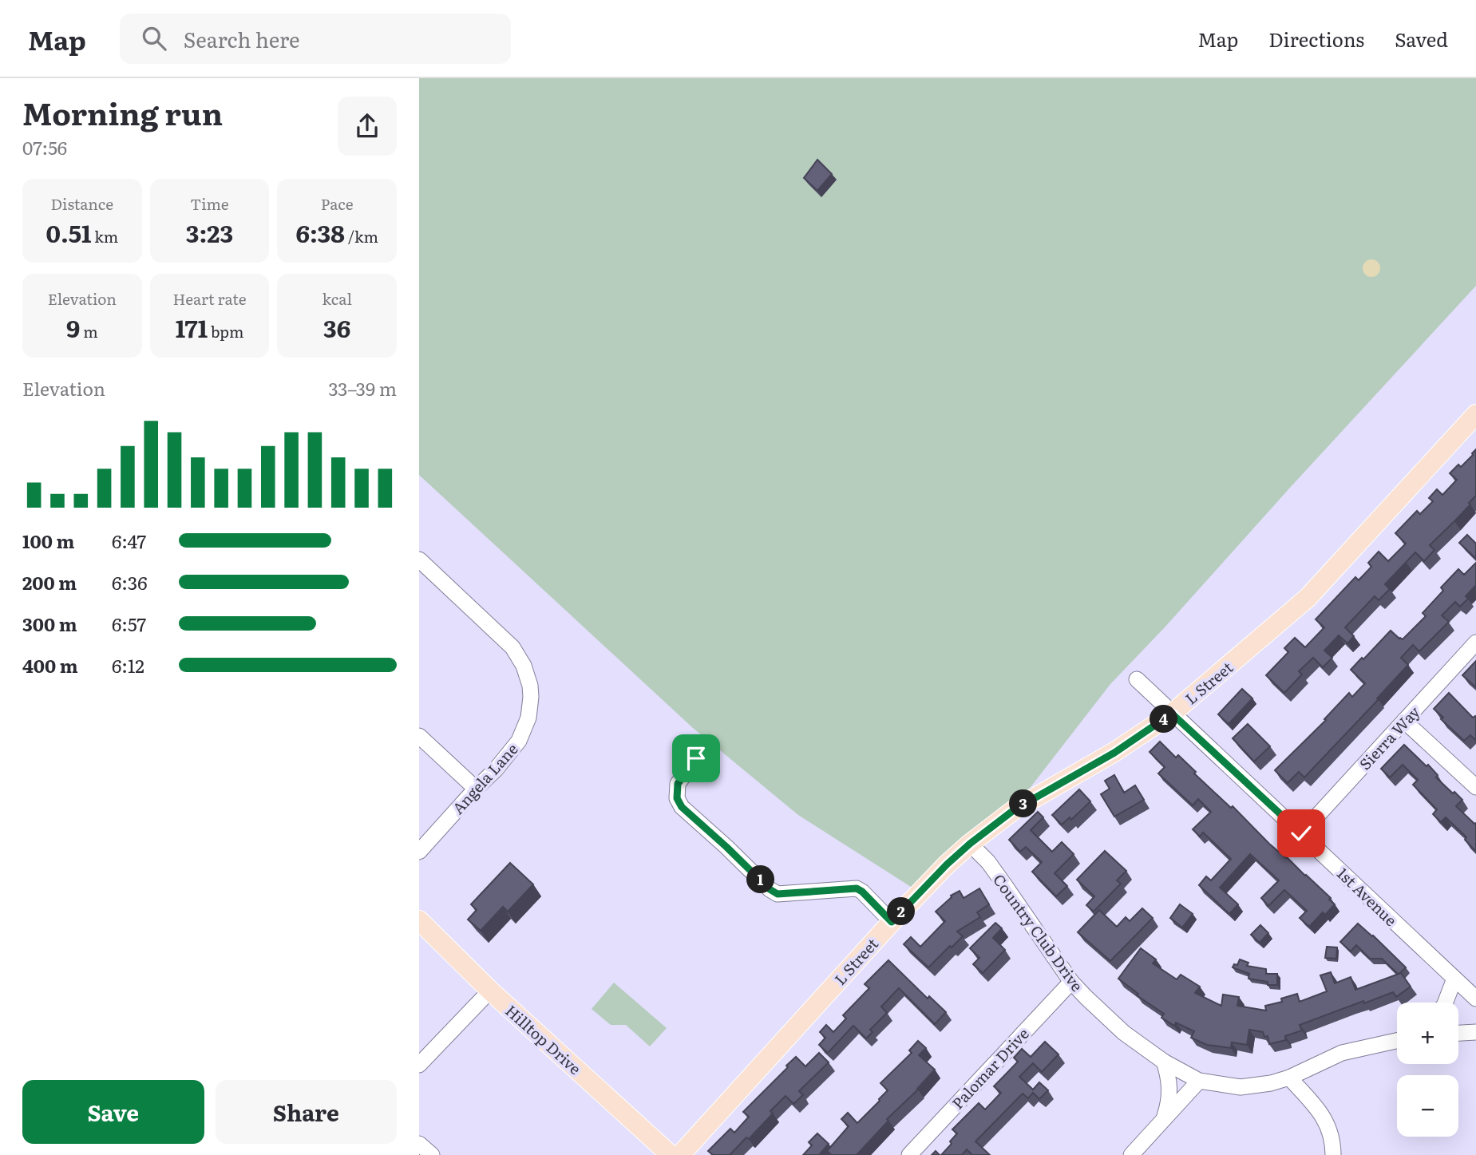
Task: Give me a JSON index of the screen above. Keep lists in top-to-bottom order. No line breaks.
{"streets":{"main road":["L Street","Hilltop Drive"],"street":["Sierra Way","Angela Lane","1st Avenue","Country Club Drive","Palomar Drive"]},"crossings":[["L Street","1st Avenue"],["L Street","Country Club Drive"],["Sierra Way","1st Avenue"],["Country Club Drive","Palomar Drive"]],"page":{"header":"Map","search":"Search here","nav":["Map","Directions","Saved"],"heading":["Morning run","07:56"],"stats":[["Distance","0.51 km"],["Time","3:23"],["Pace","6:38 /km"],["Elevation","9 m"],["Heart rate","171 bpm"],["kcal","36"]],"chart":["Elevation","33–39 m"],"list":[{"name":"100 m","note":"6:47"},{"name":"200 m","note":"6:36"},{"name":"300 m","note":"6:57"},{"name":"400 m","note":"6:12"}],"pins":["4","3","1","2"],"map_buttons":["+","−"],"buttons":["Save","Share"]}}
